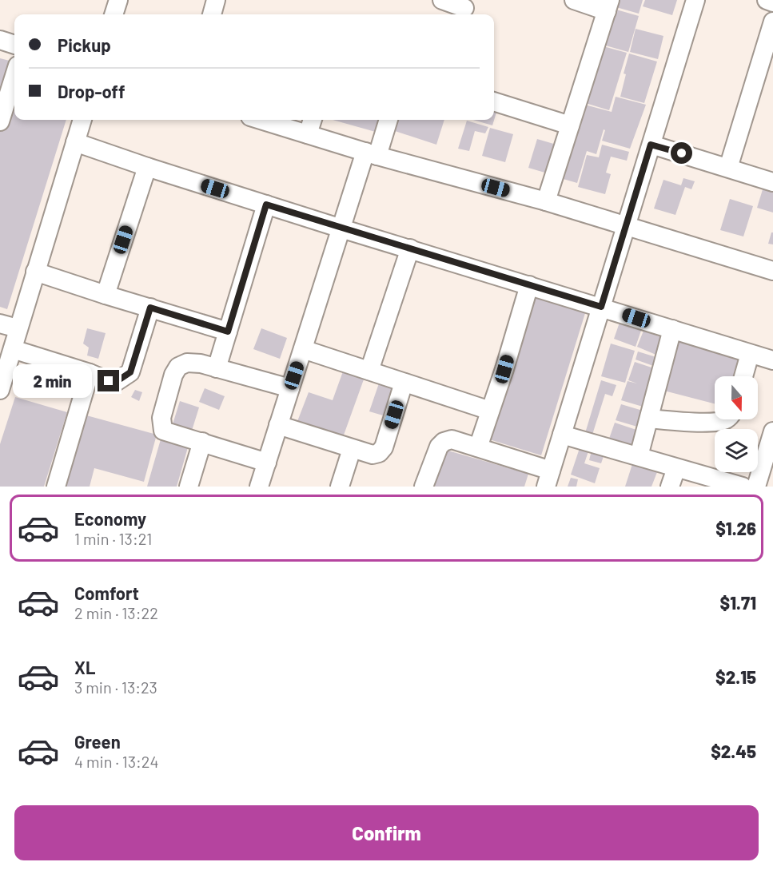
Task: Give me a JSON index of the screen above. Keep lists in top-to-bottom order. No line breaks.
{"north":"bottom","page":{"banner":["Pickup","Drop-off"],"bubble":"2 min","list":[{"name":"Economy","note":"1 min · 13:21","value":"$1.26"},{"name":"Comfort","note":"2 min · 13:22","value":"$1.71"},{"name":"XL","note":"3 min · 13:23","value":"$2.15"},{"name":"Green","note":"4 min · 13:24","value":"$2.45"}],"buttons":"Confirm"}}
